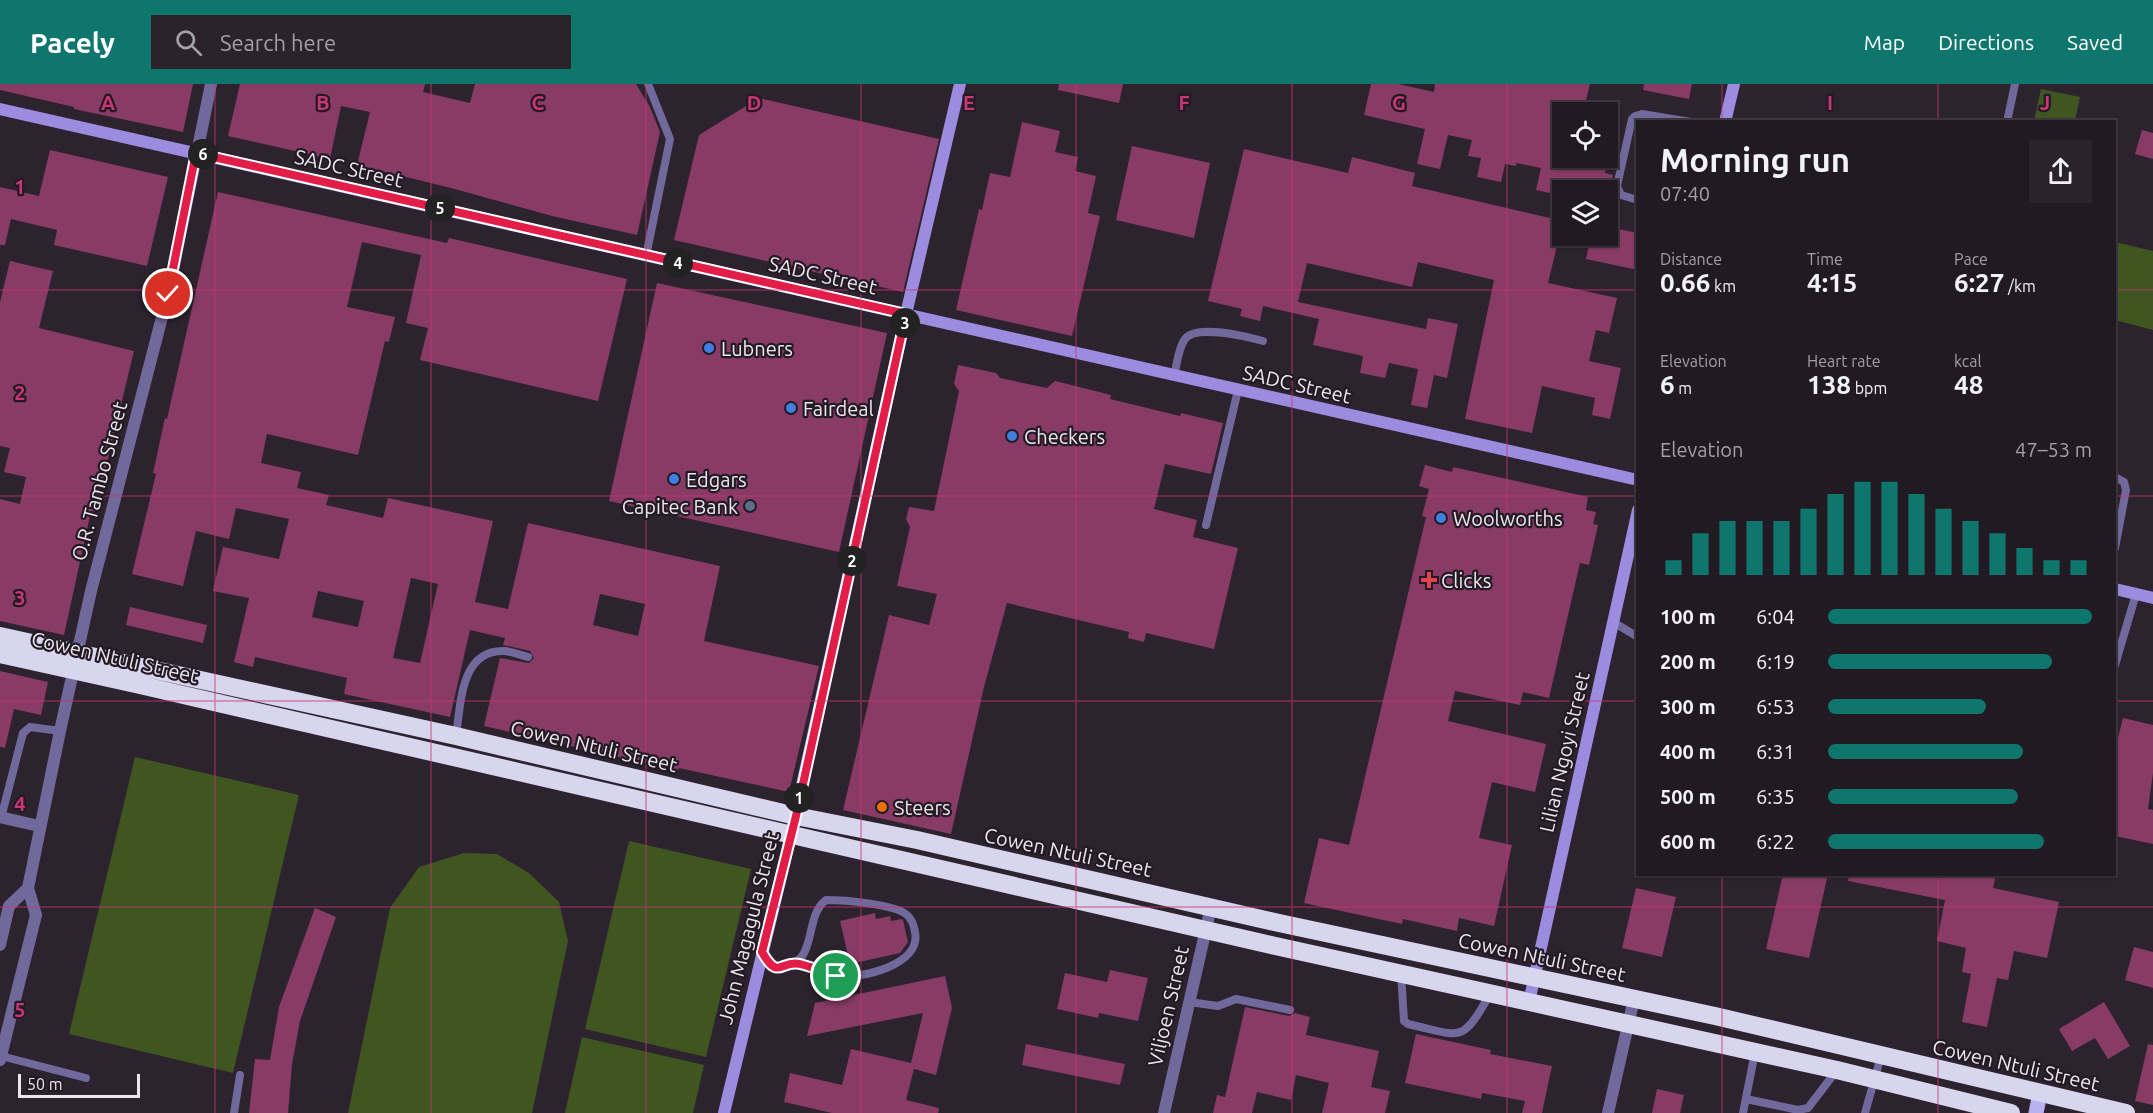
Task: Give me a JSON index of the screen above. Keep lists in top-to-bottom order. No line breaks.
{"streets":{"highway":["Cowen Ntuli Street"],"main road":["SADC Street","Lilian Ngoyi Street","John Magagula Street"],"street":["O.R. Tambo Street","Viljoen Street"]},"crossings":[["SADC Street","O.R. Tambo Street"],["SADC Street","John Magagula Street"],["O.R. Tambo Street","Cowen Ntuli Street"],["Cowen Ntuli Street","Lilian Ngoyi Street"],["Cowen Ntuli Street","John Magagula Street"],["Cowen Ntuli Street","Viljoen Street"]],"places":{"other":["Lubners","Fairdeal","Checkers","Edgars","Capitec Bank","Woolworths","Steers"],"health":["Clicks"]},"scale_bar":"50 m","page":{"header":"Pacely","search":"Search here","nav":["Map","Directions","Saved"],"heading":["Morning run","07:40"],"pins":["6","5","4","3","2","1"],"stats":[["Distance","0.66 km"],["Time","4:15"],["Pace","6:27 /km"],["Elevation","6 m"],["Heart rate","138 bpm"],["kcal","48"]],"chart":["Elevation","47–53 m"],"list":[{"name":"100 m","note":"6:04"},{"name":"200 m","note":"6:19"},{"name":"300 m","note":"6:53"},{"name":"400 m","note":"6:31"},{"name":"500 m","note":"6:35"},{"name":"600 m","note":"6:22"}],"scale":"50 m"},"grid":{"columns":["A","B","C","D","E","F","G","I","J"],"rows":["1","2","3","4","5"]}}
